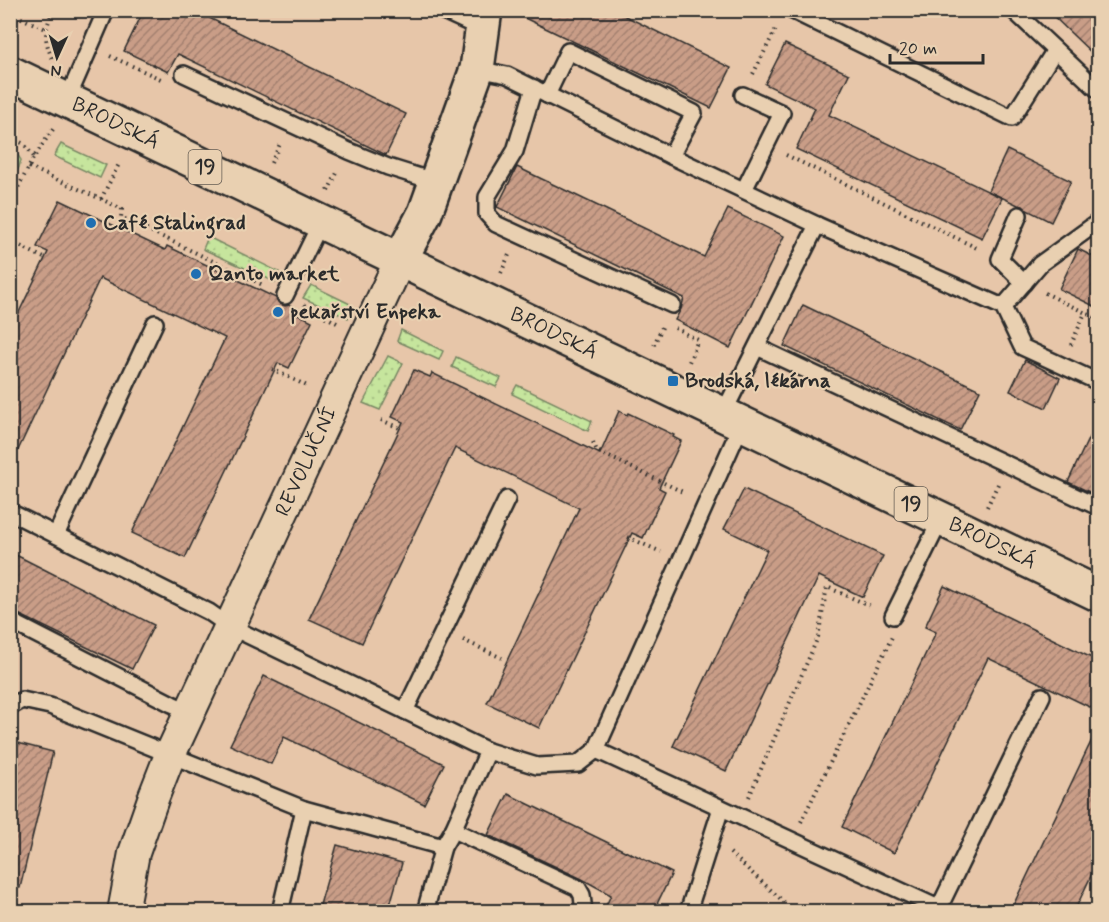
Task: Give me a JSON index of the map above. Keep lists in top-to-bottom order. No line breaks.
{"streets":{"main road":["BRODSKÁ","19","REVOLUČNÍ"]},"crossings":[["BRODSKÁ","REVOLUČNÍ"]],"places":{"other":["Café Stalingrad","Qanto market","pekařství Enpeka"],"transit":["Brodská, lékárna"]},"scale_bar":"20 m","north":"bottom"}
